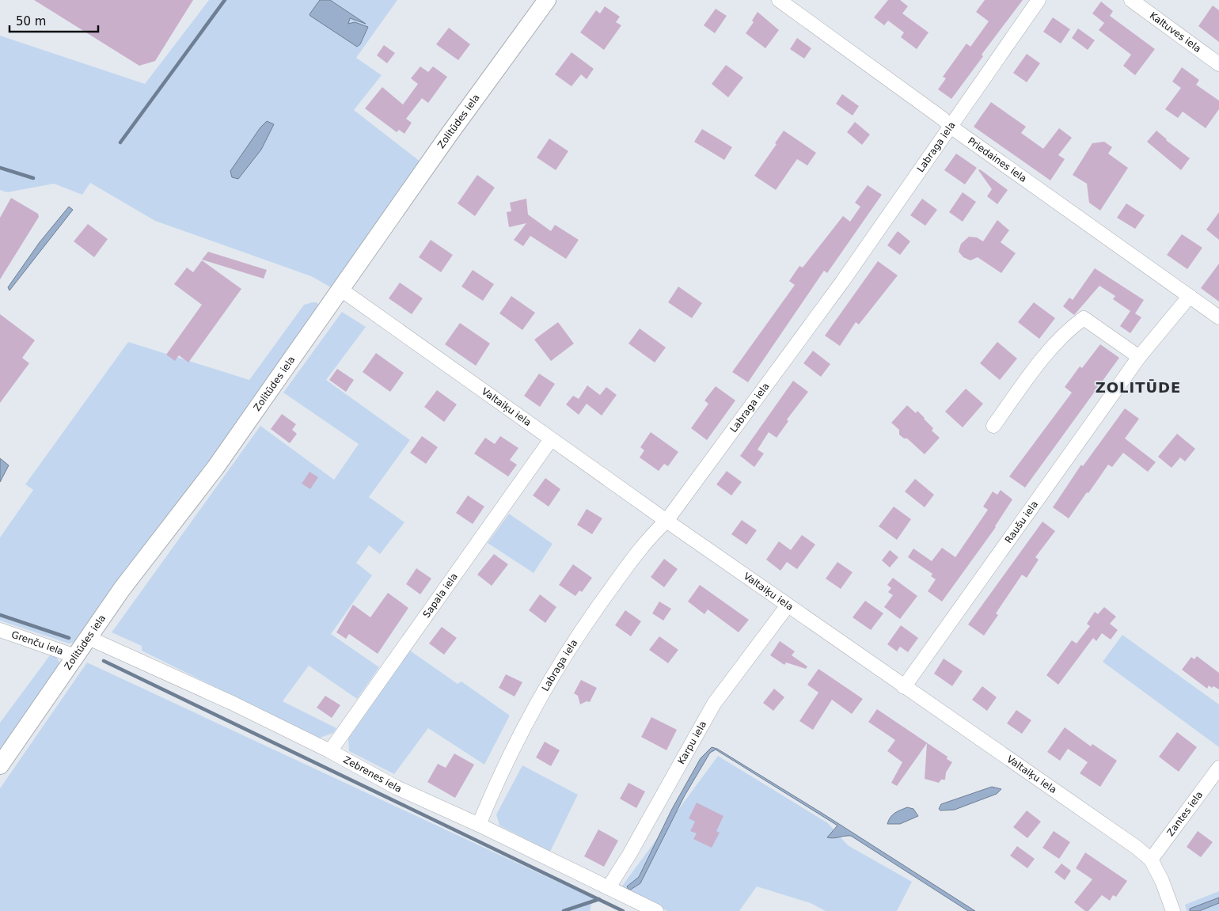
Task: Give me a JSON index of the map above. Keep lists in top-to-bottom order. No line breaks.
{"streets":{"street":["Kaltuves iela","Zolitūdes iela","Labraga iela","Priedaines iela","Valtaiķu iela","Raušu iela","Sapala iela","Grenču iela","Karpu iela","Zebrenes iela","Zantes iela"]},"crossings":[["Zolitūdes iela","Valtaiķu iela"],["Zolitūdes iela","Grenču iela"],["Zolitūdes iela","Zebrenes iela"],["Labraga iela","Priedaines iela"],["Labraga iela","Valtaiķu iela"],["Labraga iela","Zebrenes iela"],["Priedaines iela","Raušu iela"],["Valtaiķu iela","Raušu iela"],["Valtaiķu iela","Sapala iela"],["Valtaiķu iela","Karpu iela"],["Valtaiķu iela","Zantes iela"],["Sapala iela","Zebrenes iela"],["Karpu iela","Zebrenes iela"]],"districts":["ZOLITŪDE"],"scale_bar":"50 m"}
